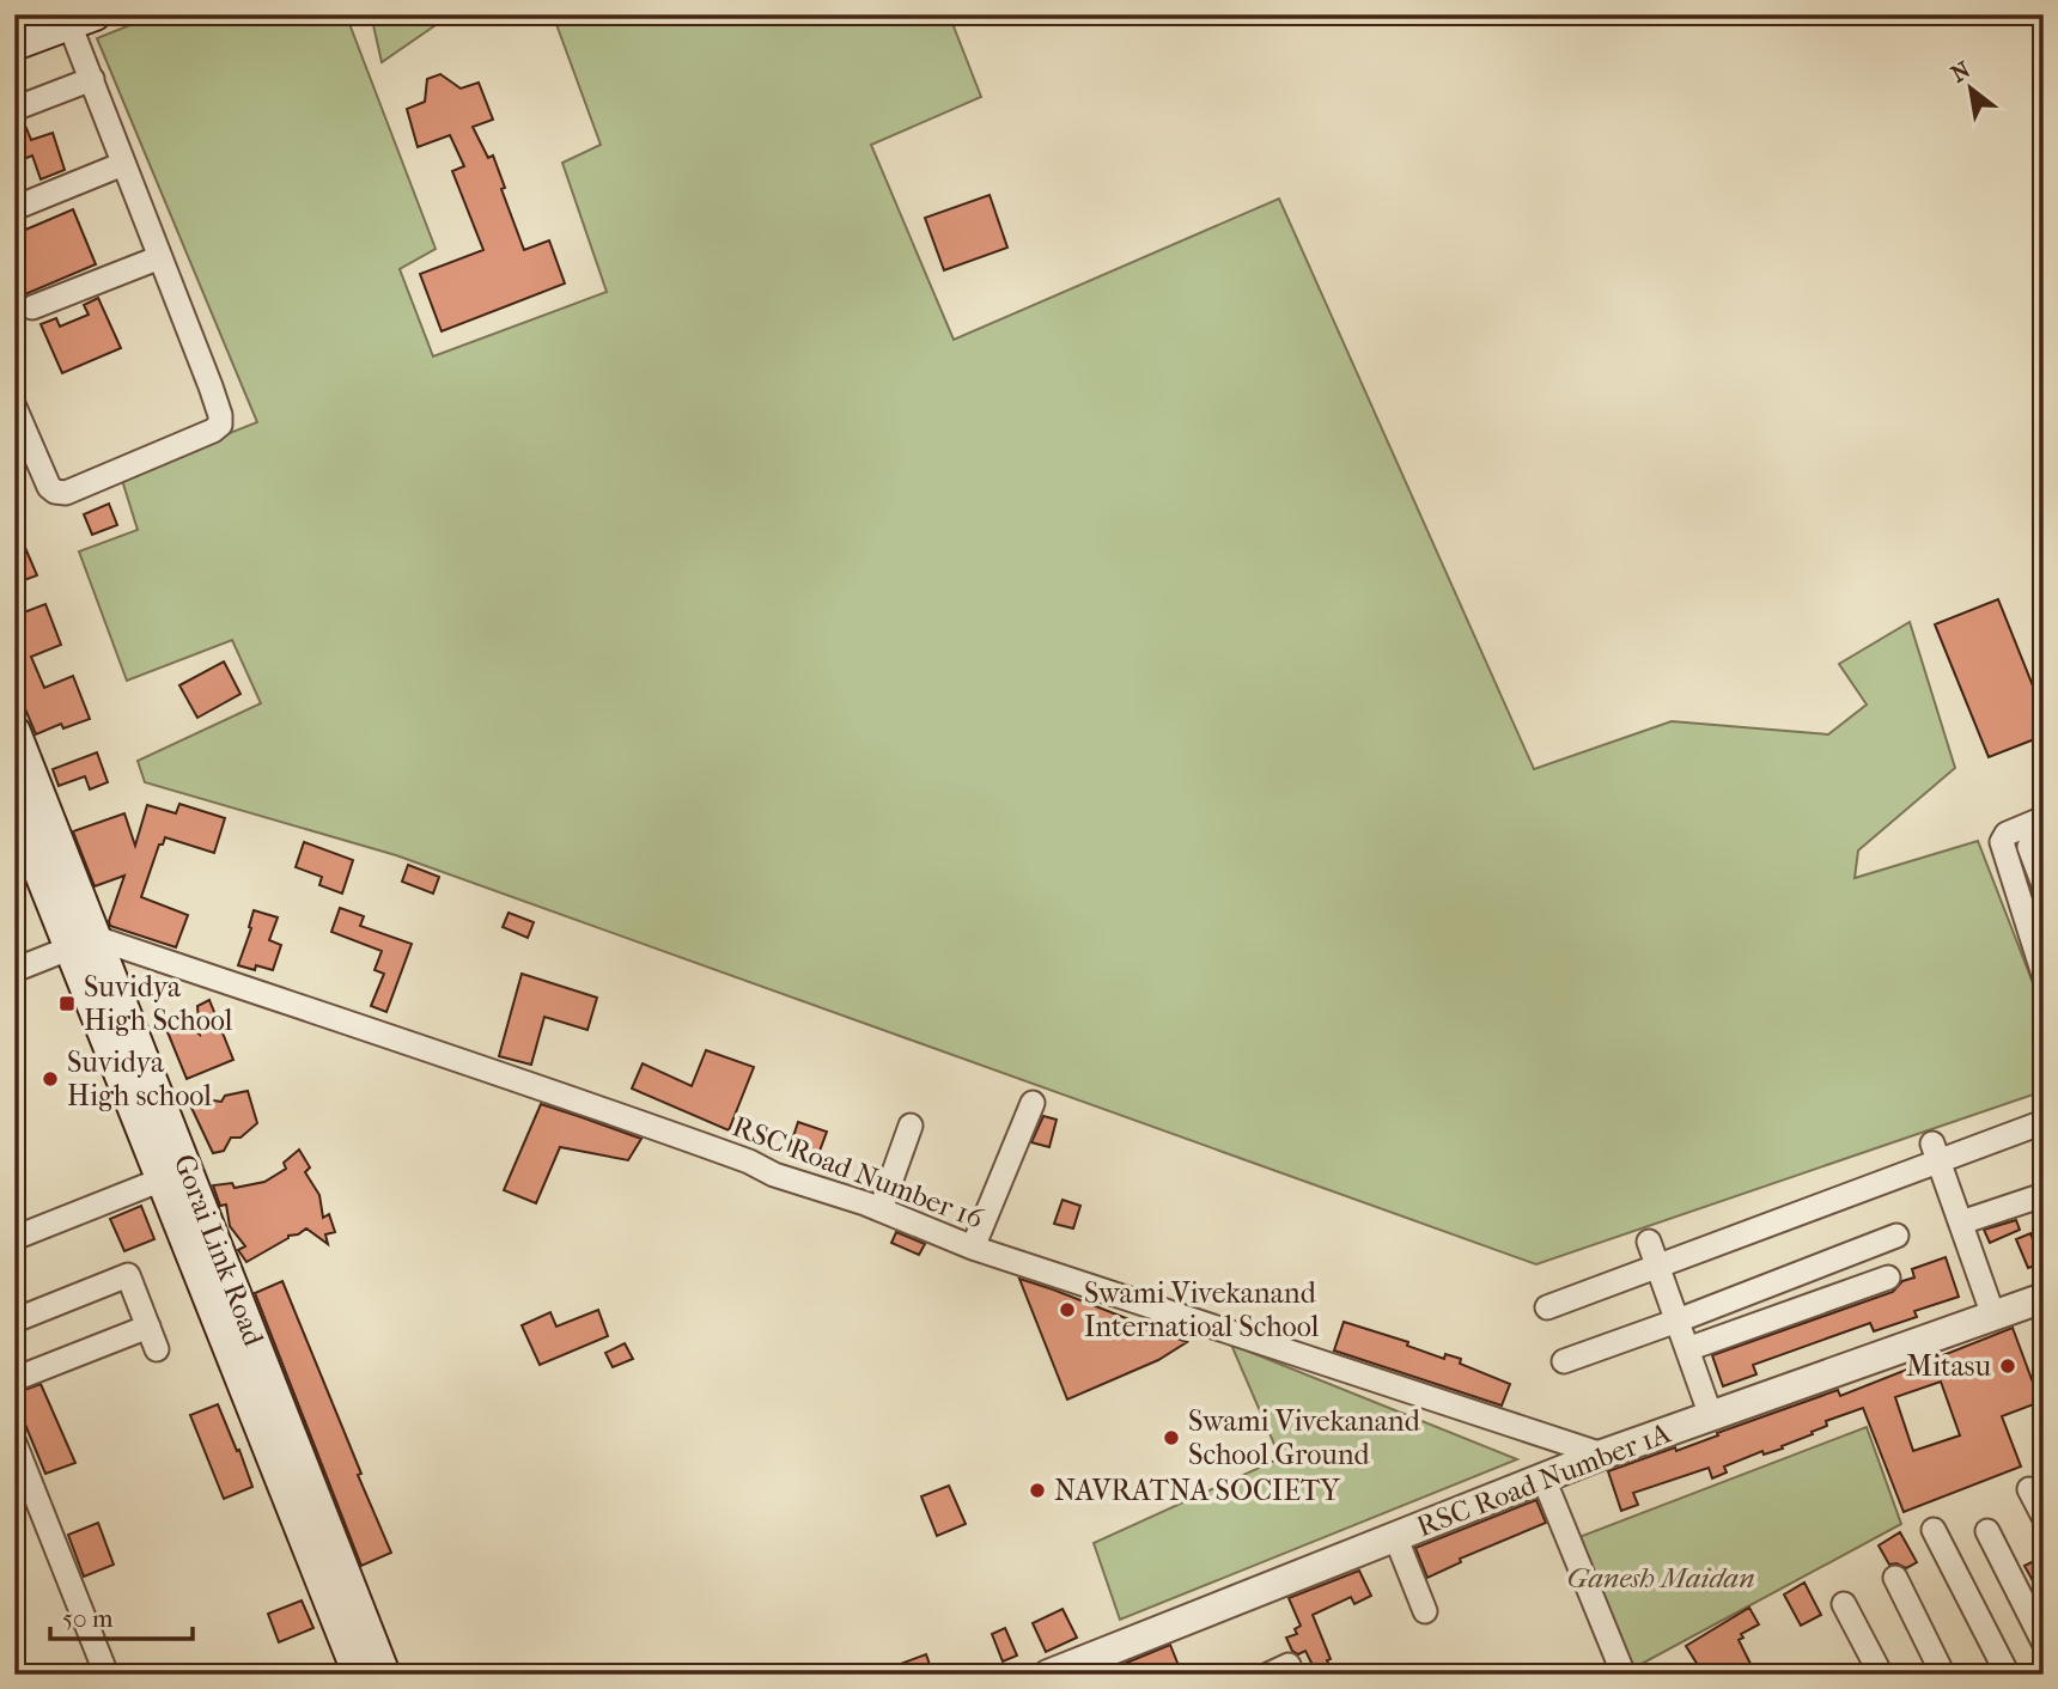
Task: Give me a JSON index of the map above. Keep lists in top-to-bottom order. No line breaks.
{"streets":{"main road":["Gorai Link Road"],"street":["RSC Road Number 16","RSC Road Number 1A"]},"crossings":[["RSC Road Number 16","Gorai Link Road"],["RSC Road Number 16","RSC Road Number 1A"]],"parks":["Ganesh Maidan"],"places":{"transit":["Suvidya High School"],"other":["Suvidya High school","Swami Vivekanand Internatioal School","Mitasu","Swami Vivekanand School Ground","NAVRATNA SOCIETY"]},"scale_bar":"50 m","north":"top left"}
